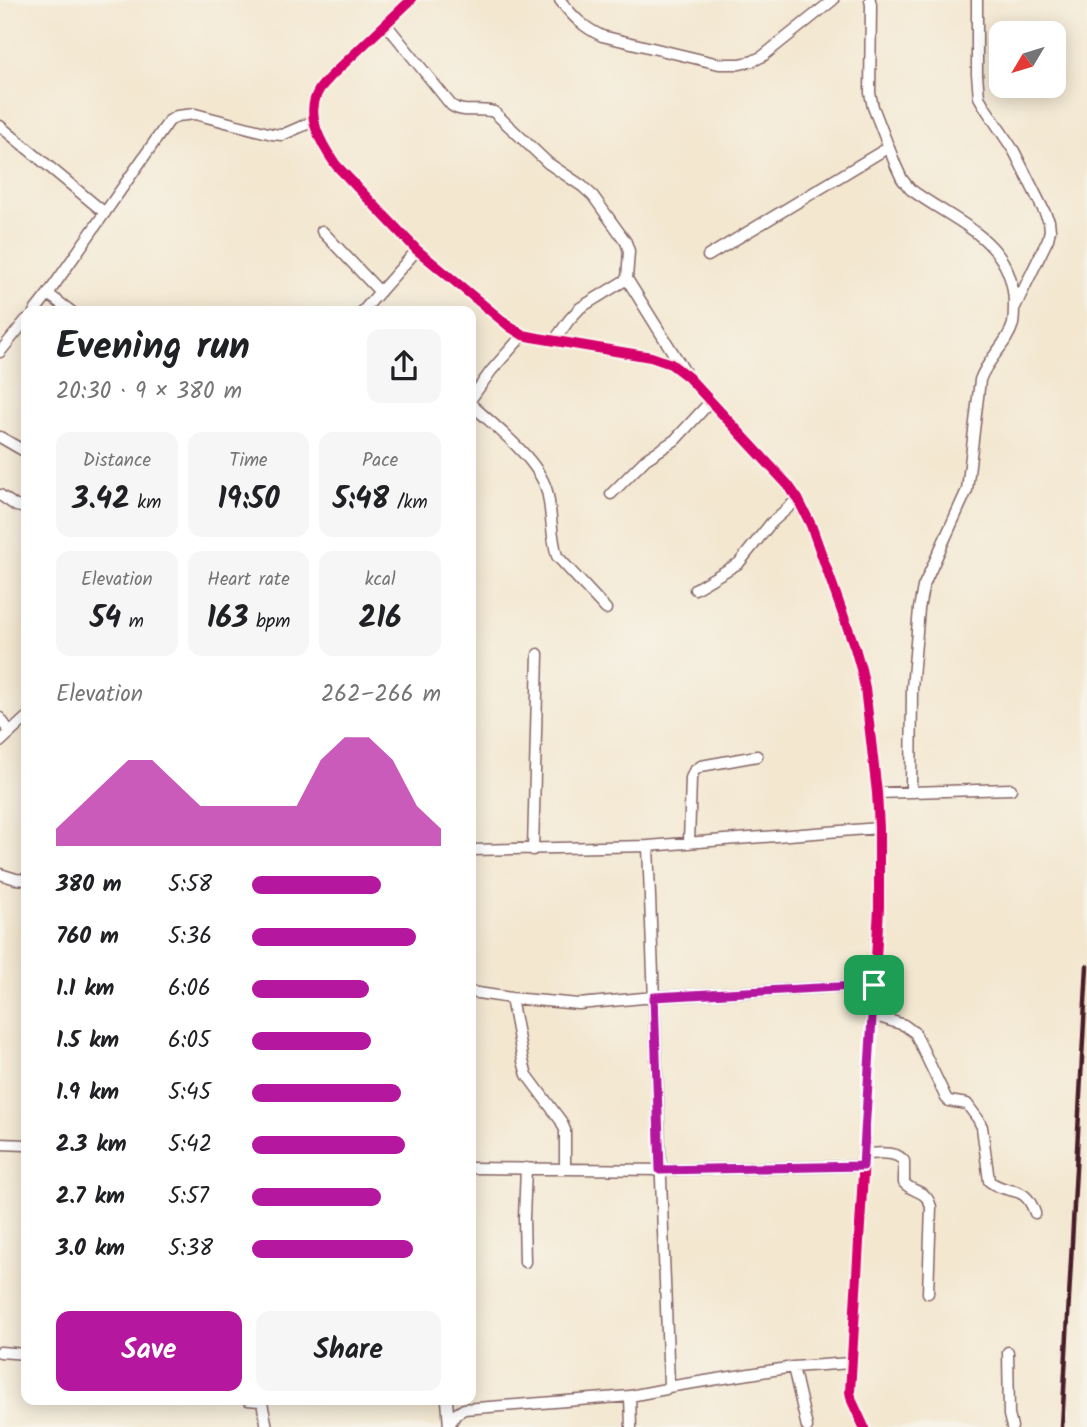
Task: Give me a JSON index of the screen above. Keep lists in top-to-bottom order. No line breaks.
{"north":"bottom left","page":{"heading":["Evening run","20:30 · 9 × 380 m"],"stats":[["Distance","3.42 km"],["Time","19:50"],["Pace","5:48 /km"],["Elevation","54 m"],["Heart rate","163 bpm"],["kcal","216"]],"chart":["Elevation","262–266 m"],"list":[{"name":"380 m","note":"5:58"},{"name":"760 m","note":"5:36"},{"name":"1.1 km","note":"6:06"},{"name":"1.5 km","note":"6:05"},{"name":"1.9 km","note":"5:45"},{"name":"2.3 km","note":"5:42"},{"name":"2.7 km","note":"5:57"},{"name":"3.0 km","note":"5:38"}],"buttons":["Save","Share"]}}
